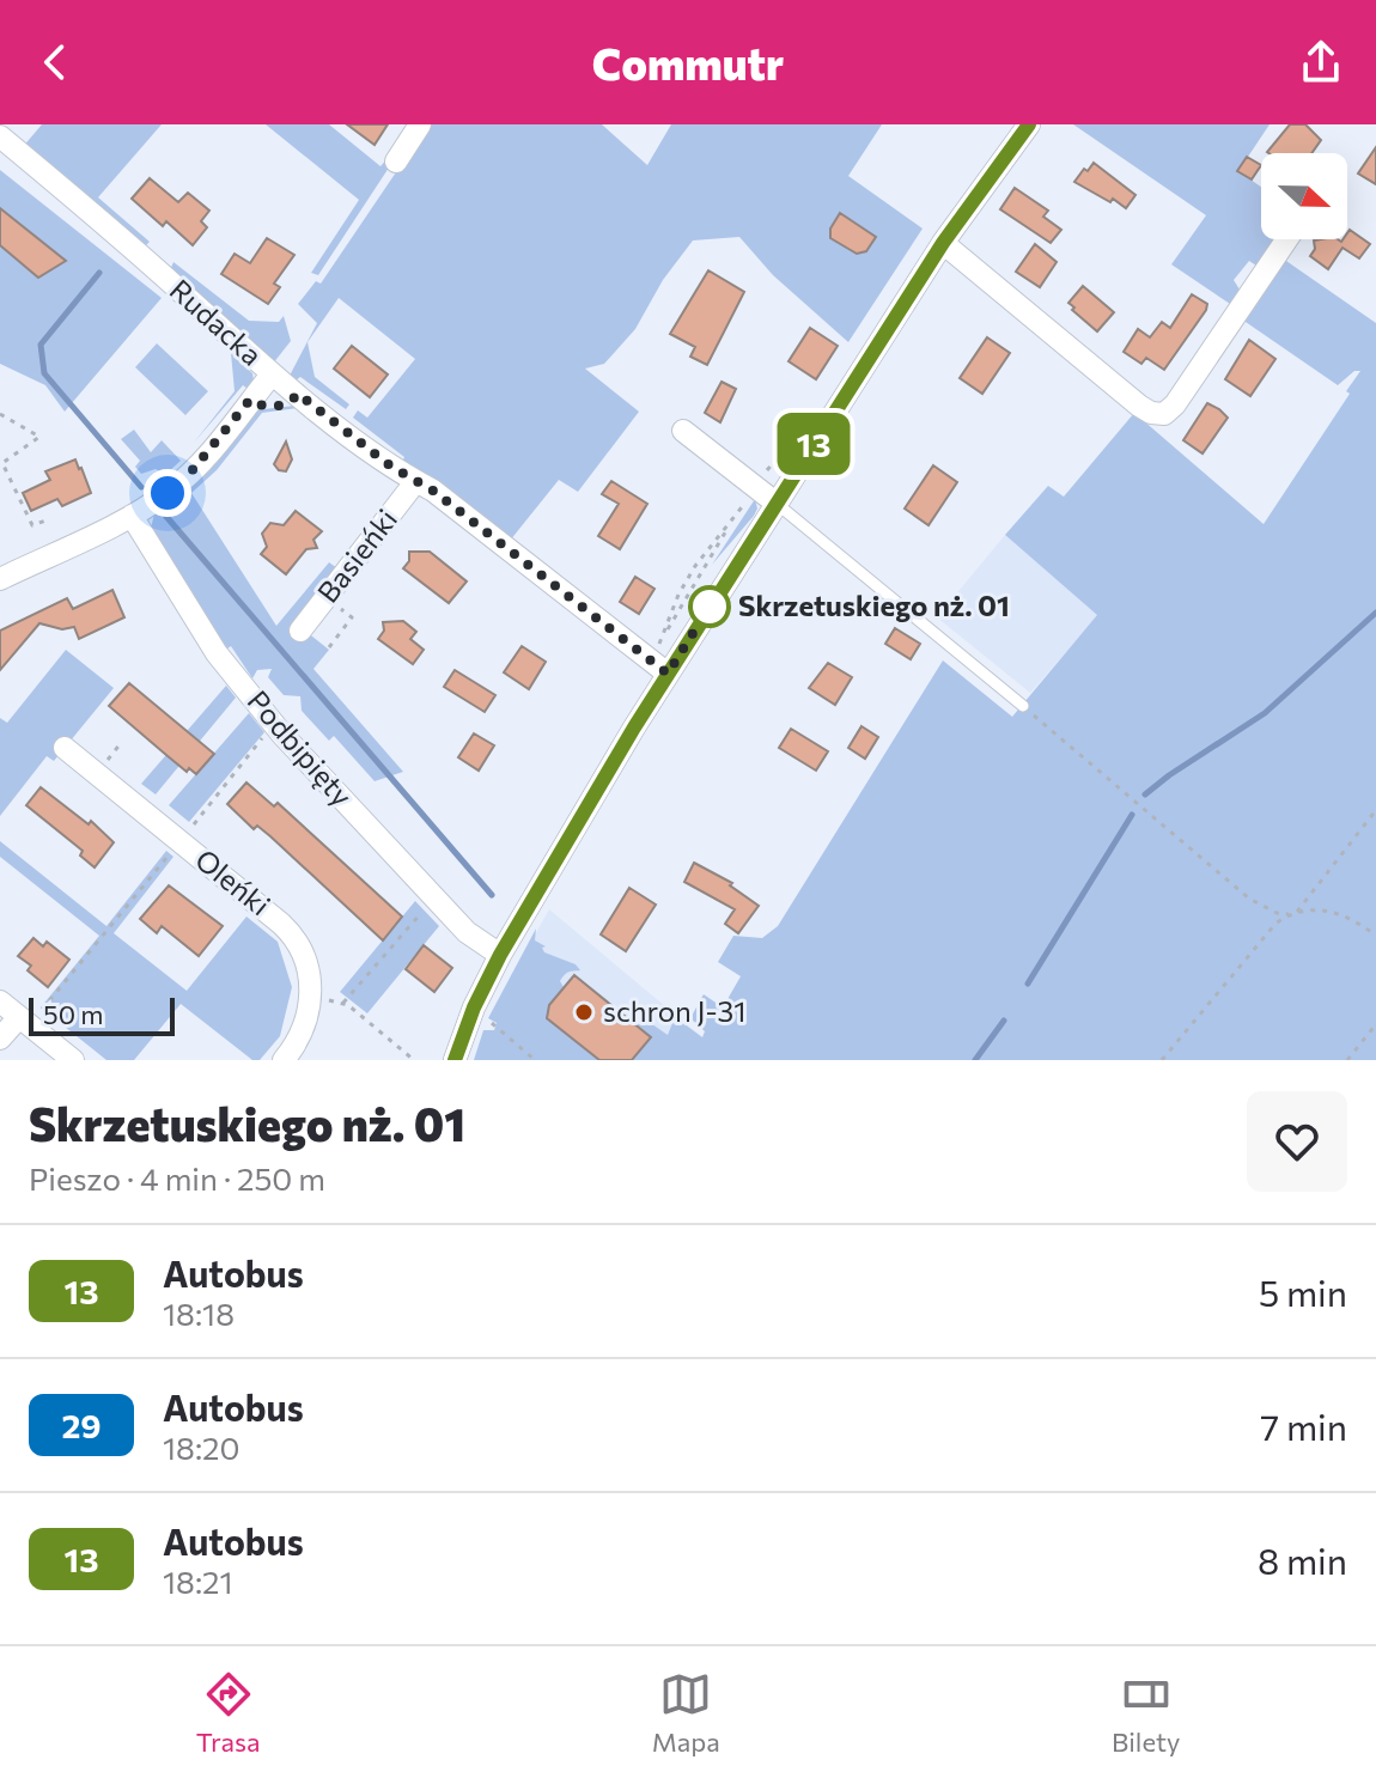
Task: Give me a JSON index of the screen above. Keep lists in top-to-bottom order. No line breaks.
{"streets":{"street":["Rudacka","Basieńki","Podbipięty","Oleńki"]},"crossings":[["Rudacka","Basieńki"]],"places":["Skrzetuskiego nż. 01","schron J-31"],"lines":["bus line 13"],"scale_bar":"50 m","north":"right","page":{"header":"Commutr","on_map":"13","scale":"50 m","heading":["Skrzetuskiego nż. 01","Pieszo · 4 min · 250 m"],"list":[{"mark":"13","name":"Autobus","note":"18:18","value":"5 min"},{"mark":"29","name":"Autobus","note":"18:20","value":"7 min"},{"mark":"13","name":"Autobus","note":"18:21","value":"8 min"}],"tabs":["Trasa","Mapa","Bilety"]}}
